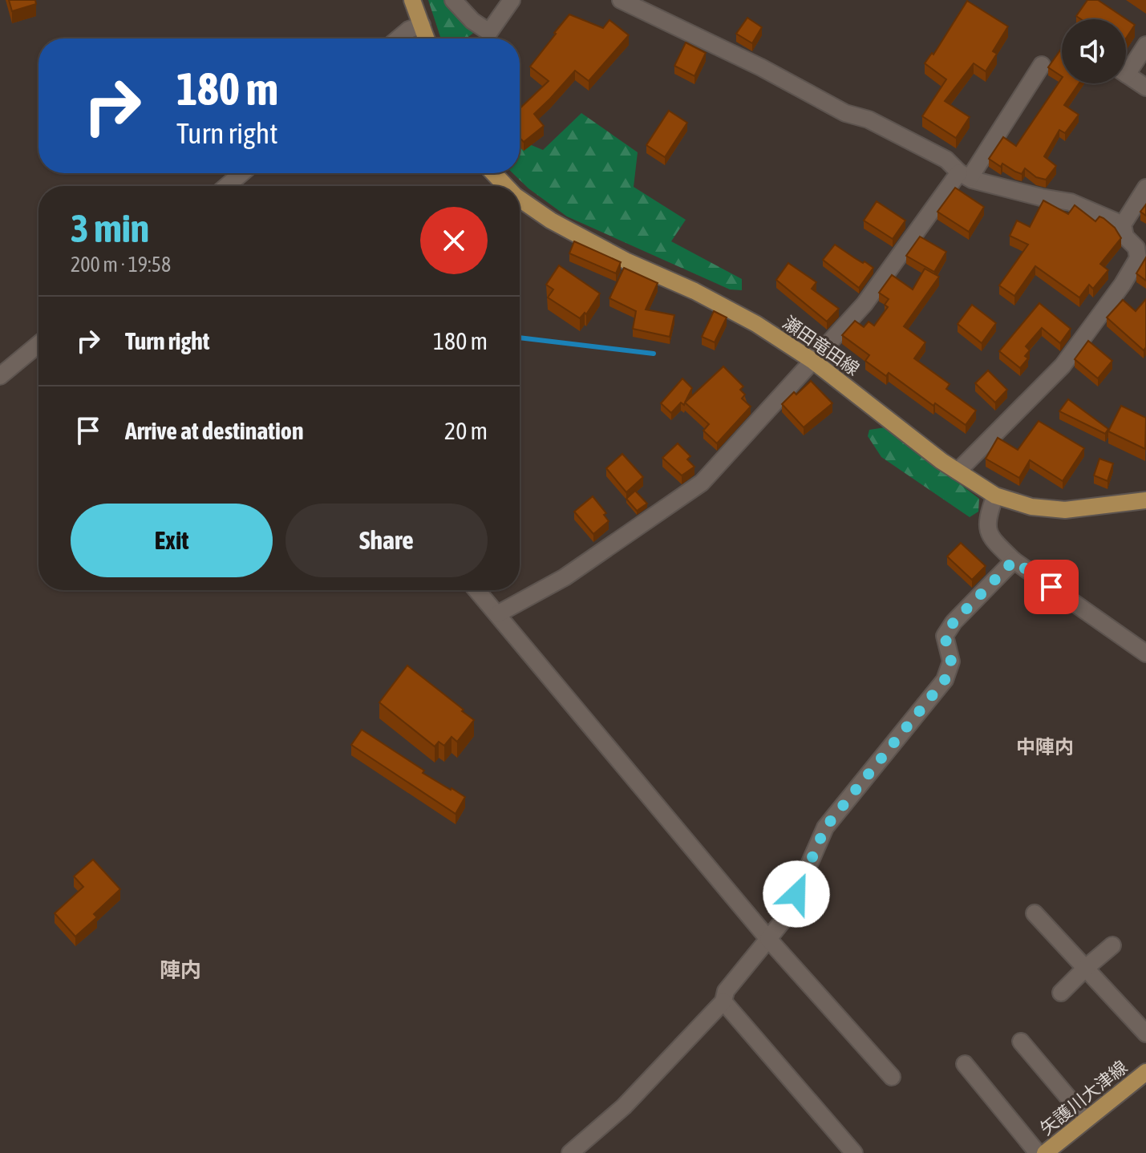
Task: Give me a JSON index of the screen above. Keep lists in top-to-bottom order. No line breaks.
{"streets":{"main road":["瀬田竜田線","矢護川大津線"]},"districts":["中陣内","陣内"],"page":{"turn":["180 m","Turn right"],"heading":["3 min","200 m · 19:58"],"list":[{"name":"Turn right","value":"180 m"},{"name":"Arrive at destination","value":"20 m"}],"buttons":["Exit","Share"]}}
